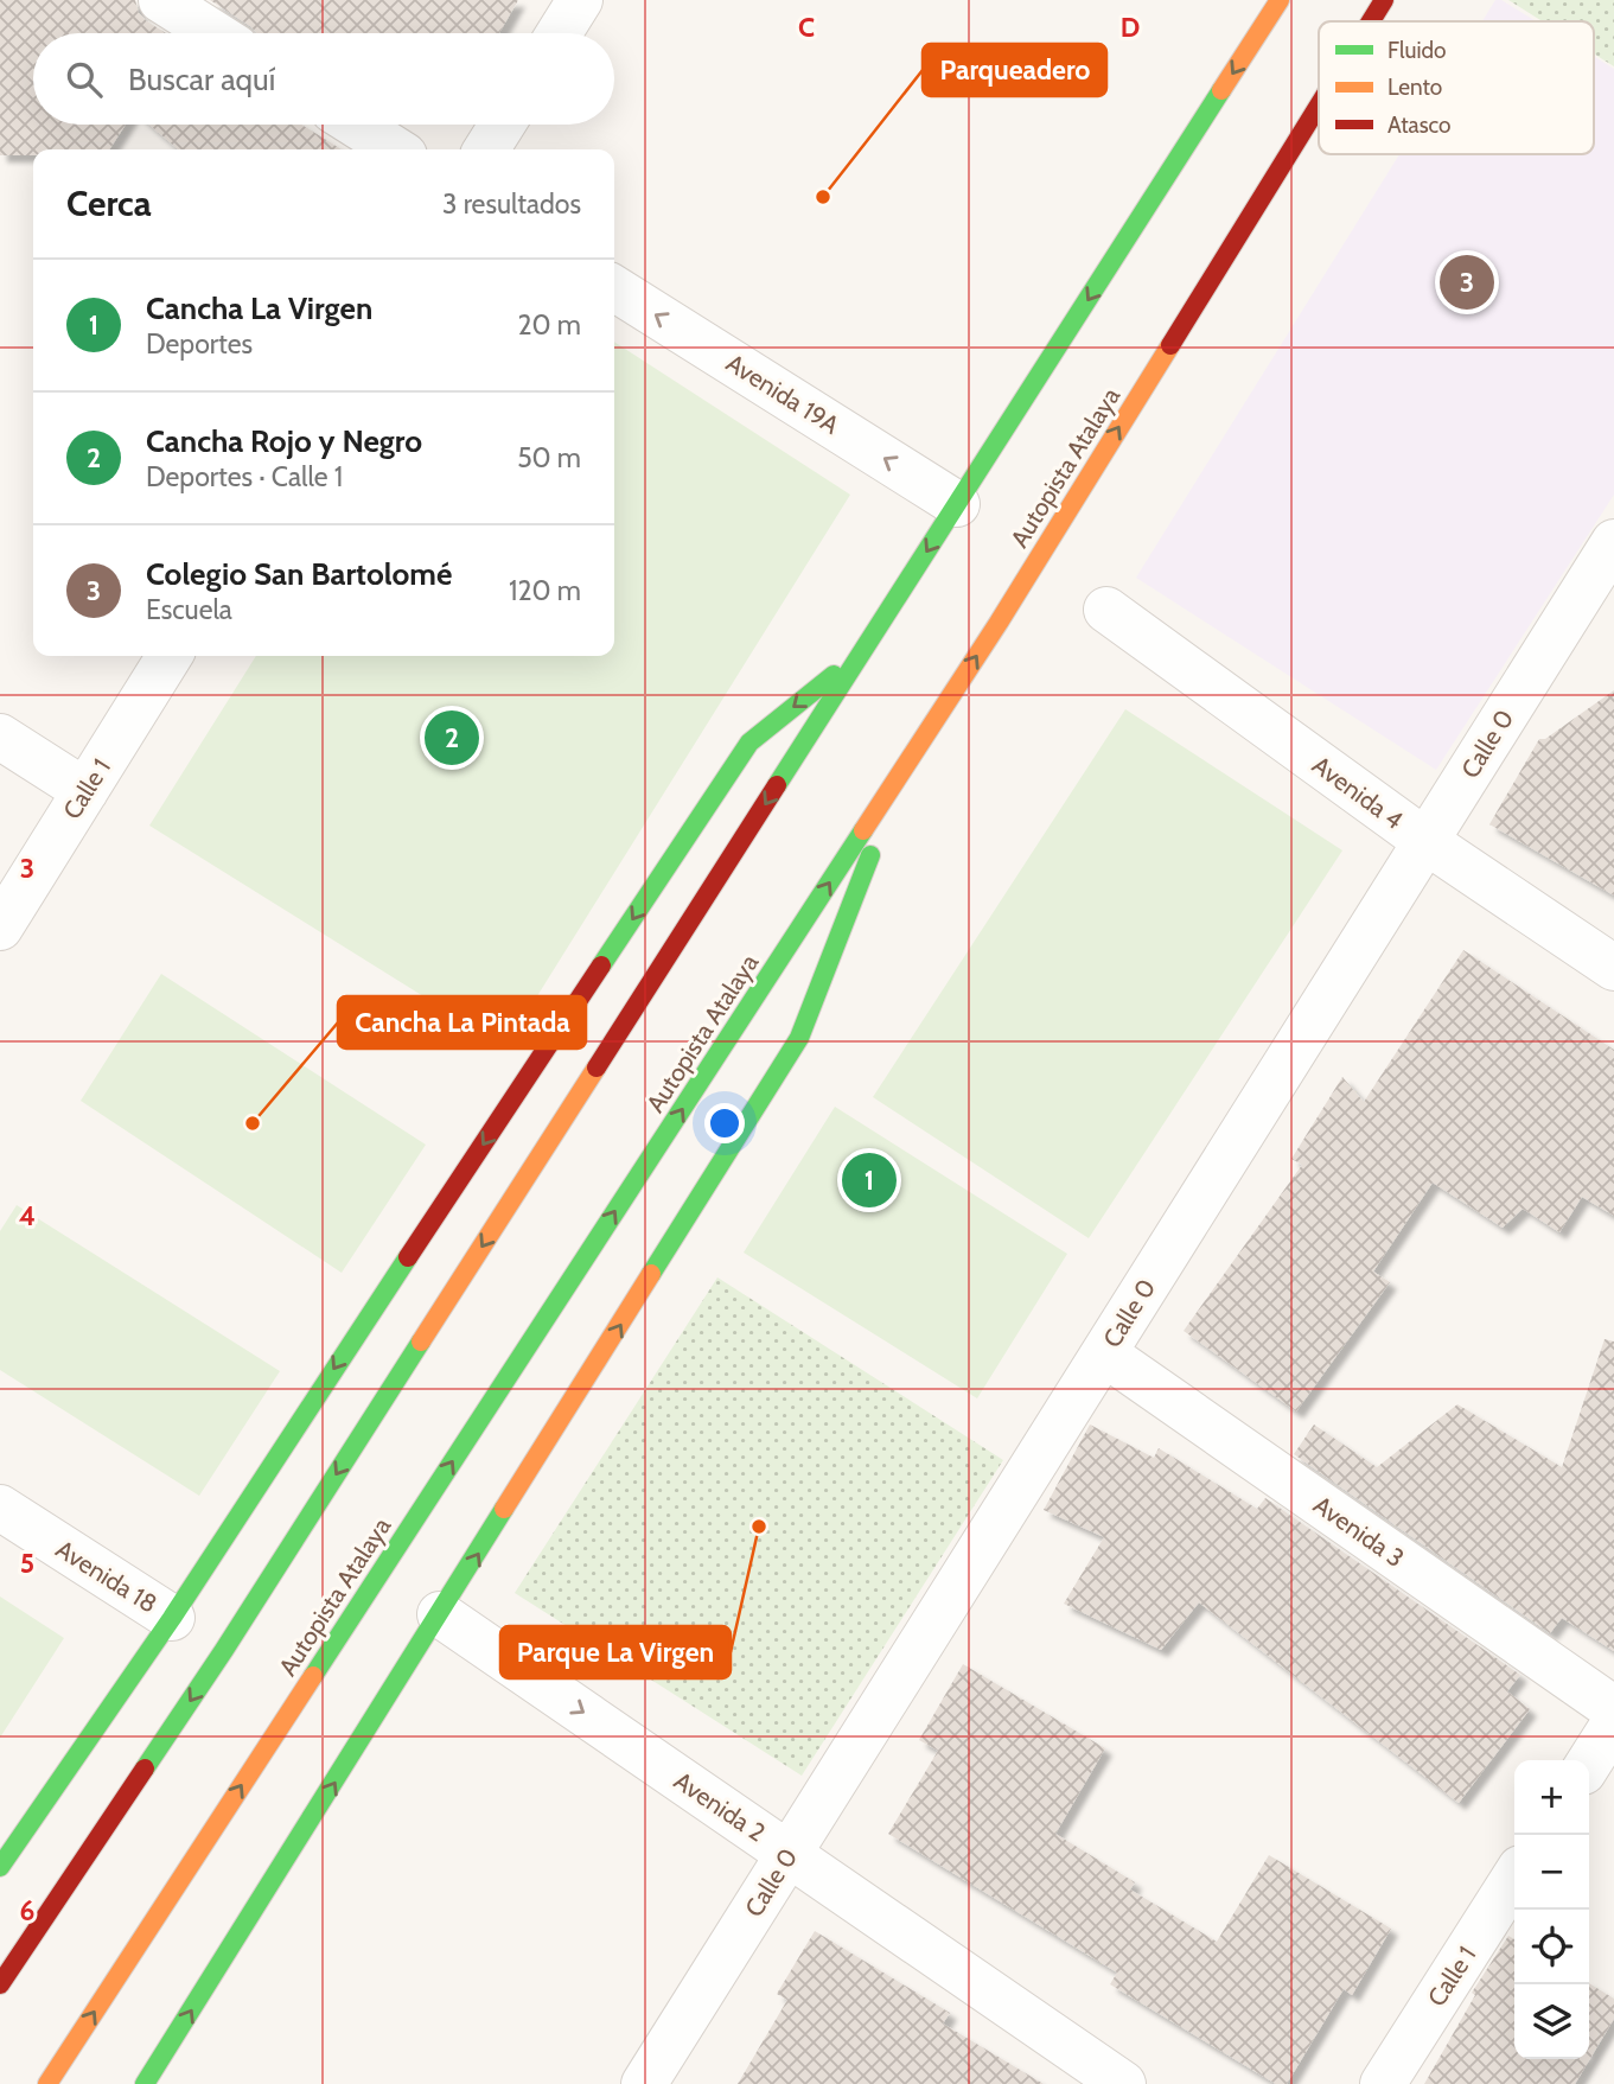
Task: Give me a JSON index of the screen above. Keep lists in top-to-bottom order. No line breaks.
{"streets":{"main road":["Autopista Atalaya"],"street":["Avenida 19A","Calle 0","Calle 1","Avenida 4","Avenida 3","Avenida 18","Avenida 2"]},"crossings":[["Calle 0","Avenida 4"],["Calle 0","Avenida 3"],["Calle 0","Avenida 2"]],"one_way":["Avenida 19A","Avenida 2"],"places":["Parqueadero","Cancha La Pintada","Parque La Virgen"],"legend":["Fluido","Lento","Atasco"],"page":{"search":"Buscar aquí","heading":["Cerca","3 resultados"],"pins":["3","2","1"],"list":[{"mark":"1","name":"Cancha La Virgen","note":"Deportes","value":"20 m"},{"mark":"2","name":"Cancha Rojo y Negro","note":"Deportes · Calle 1","value":"50 m"},{"mark":"3","name":"Colegio San Bartolomé","note":"Escuela","value":"120 m"}],"map_buttons":["+","−"]},"grid":{"columns":["C","D"],"rows":["3","4","5","6"]}}
